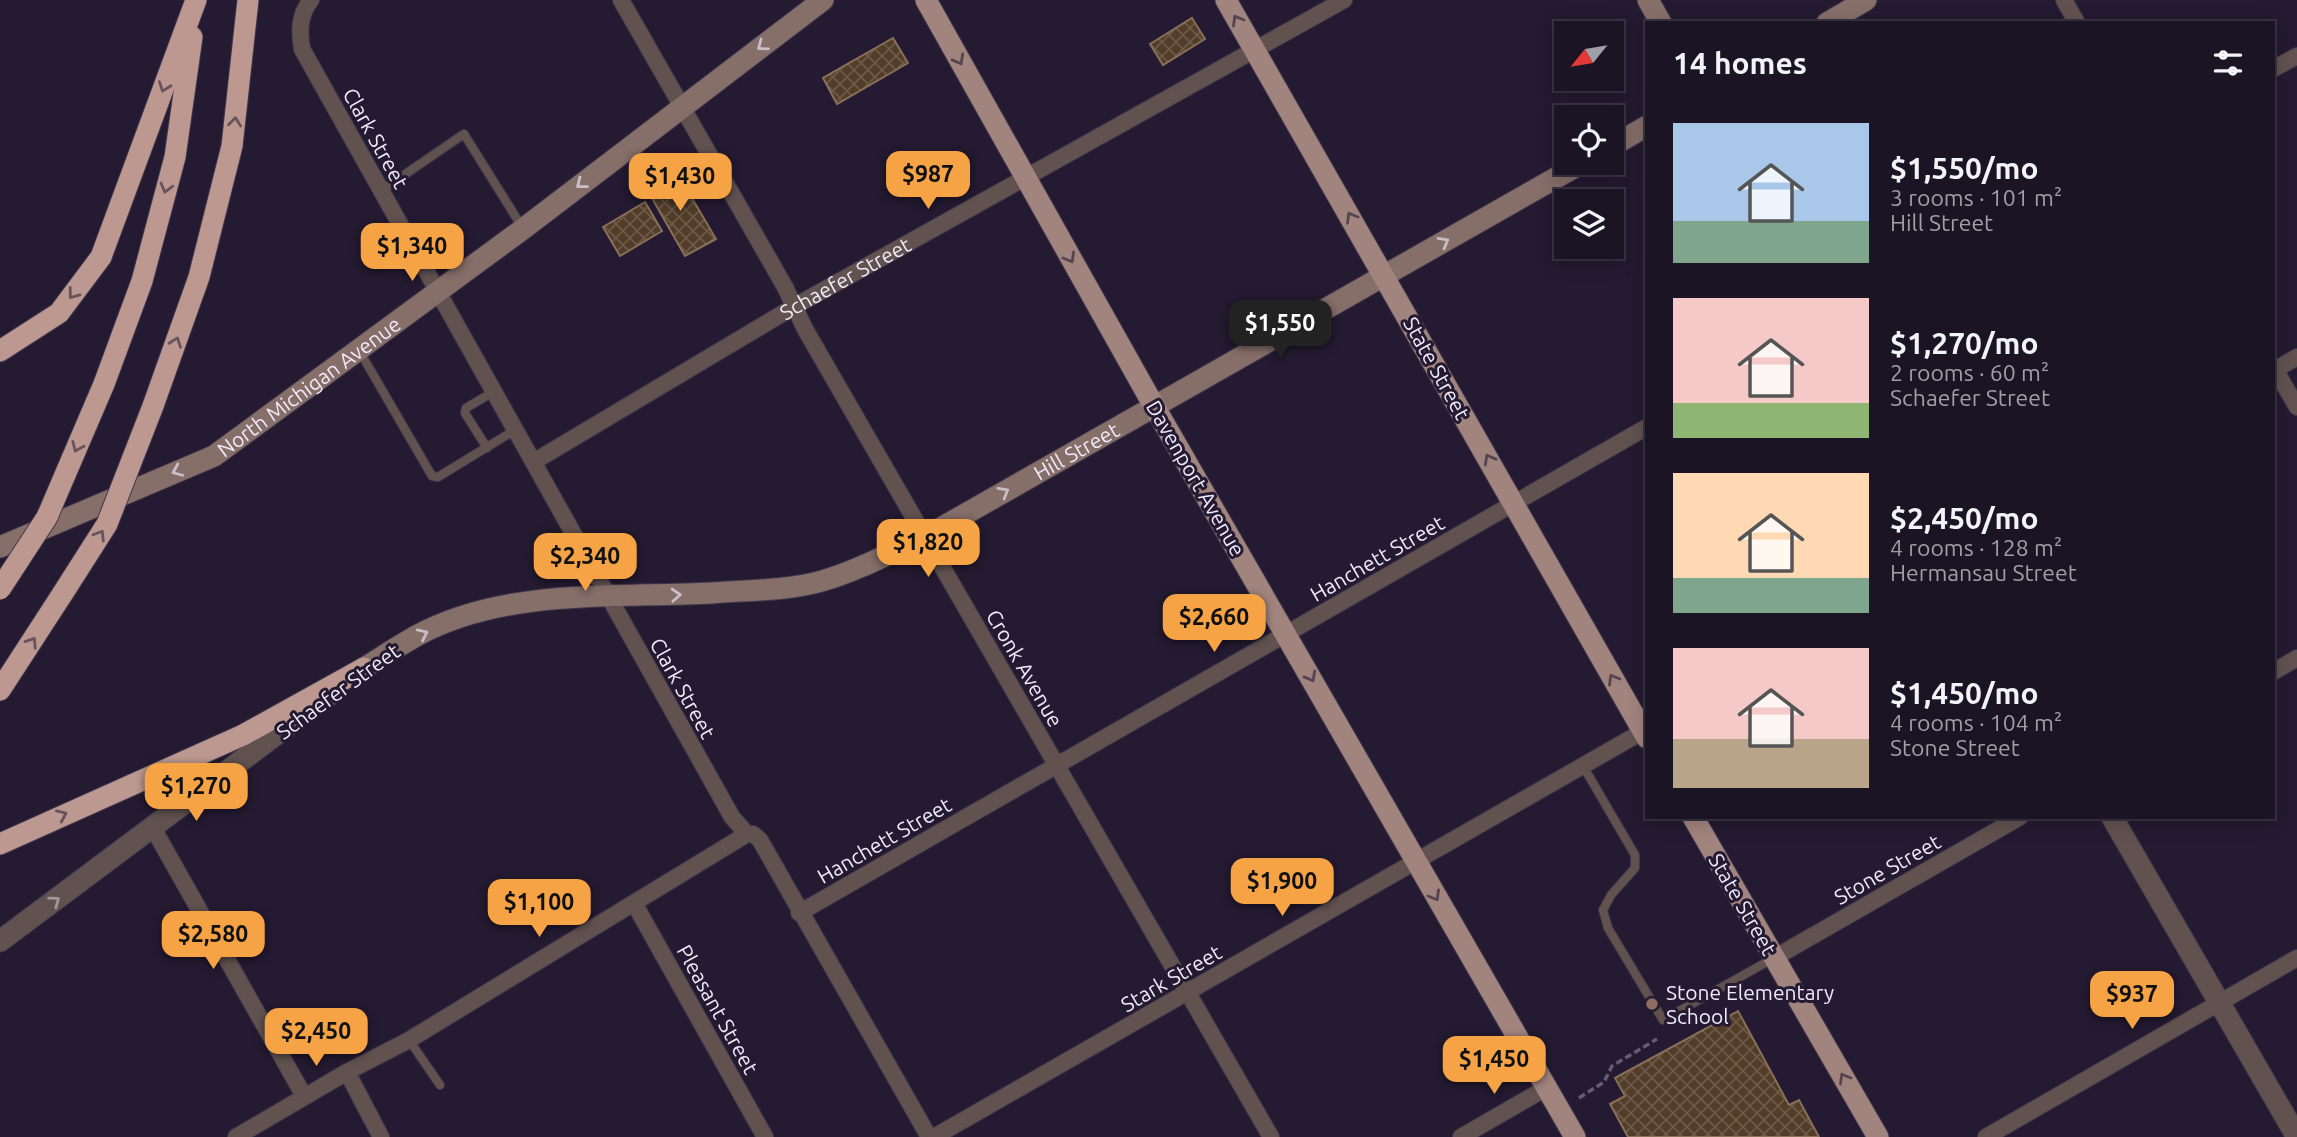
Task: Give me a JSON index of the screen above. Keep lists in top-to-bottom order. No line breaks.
{"streets":{"main road":["Schaefer Street","State Street","North Michigan Avenue","Hill Street","Davenport Avenue"],"street":["Clark Street","Hanchett Street","Cronk Avenue","Stone Street","Stark Street","Pleasant Street"]},"crossings":[["Clark Street","Schaefer Street"],["Clark Street","North Michigan Avenue"],["Clark Street","Hill Street"],["Clark Street","Hanchett Street"],["Schaefer Street","State Street"],["Schaefer Street","Hill Street"],["Schaefer Street","Davenport Avenue"],["Schaefer Street","Cronk Avenue"],["State Street","Hill Street"],["State Street","Hanchett Street"],["State Street","Stone Street"],["State Street","Stark Street"],["North Michigan Avenue","Cronk Avenue"],["Hill Street","Davenport Avenue"],["Hill Street","Cronk Avenue"],["Davenport Avenue","Hanchett Street"],["Davenport Avenue","Stark Street"],["Hanchett Street","Cronk Avenue"],["Cronk Avenue","Stark Street"]],"one_way":["State Street","North Michigan Avenue","Hill Street","Davenport Avenue"],"places":["Stone Elementary School"],"north":"bottom left","page":{"heading":"14 homes","list":[{"name":"$1,550/mo","note":"3 rooms · 101 m² · Hill Street"},{"name":"$1,270/mo","note":"2 rooms · 60 m² · Schaefer Street"},{"name":"$2,450/mo","note":"4 rooms · 128 m² · Hermansau Street"},{"name":"$1,450/mo","note":"4 rooms · 104 m² · Stone Street"}],"price":["$987","$1,430","$1,340","$1,550","$1,820","$2,340","$2,660","$1,270","$1,900","$1,100","$2,580","$937","$2,450","$1,450"]}}
